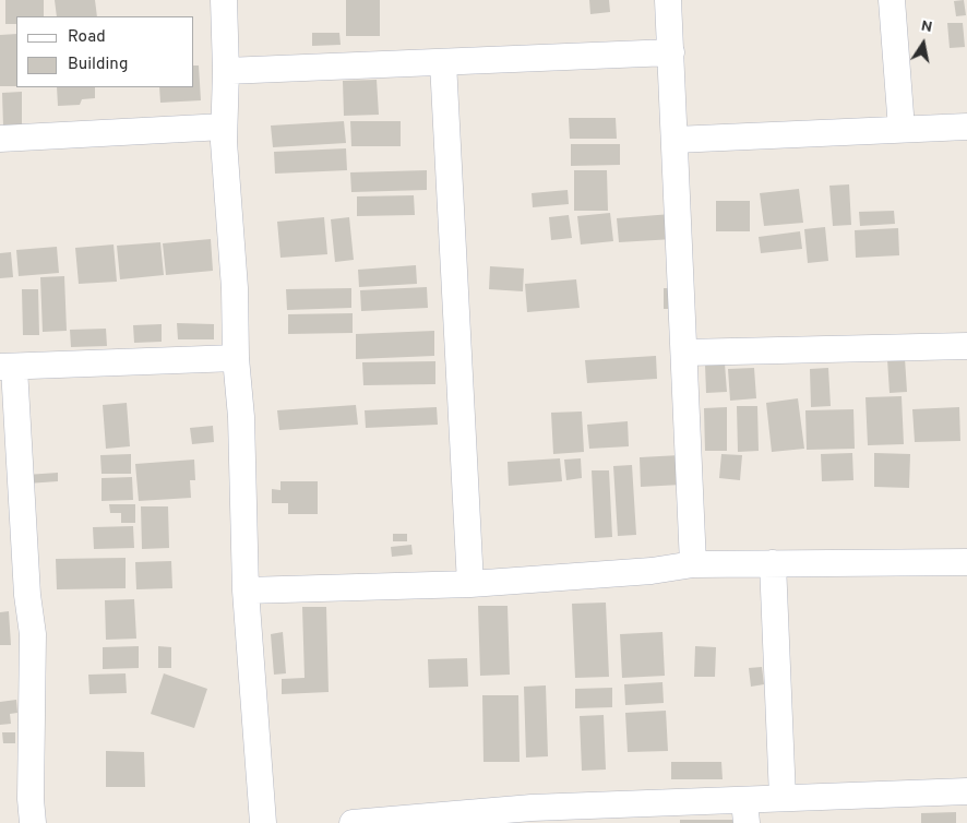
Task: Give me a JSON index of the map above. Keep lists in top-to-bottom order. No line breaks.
{"legend":["Road","Building"],"north":"top"}
